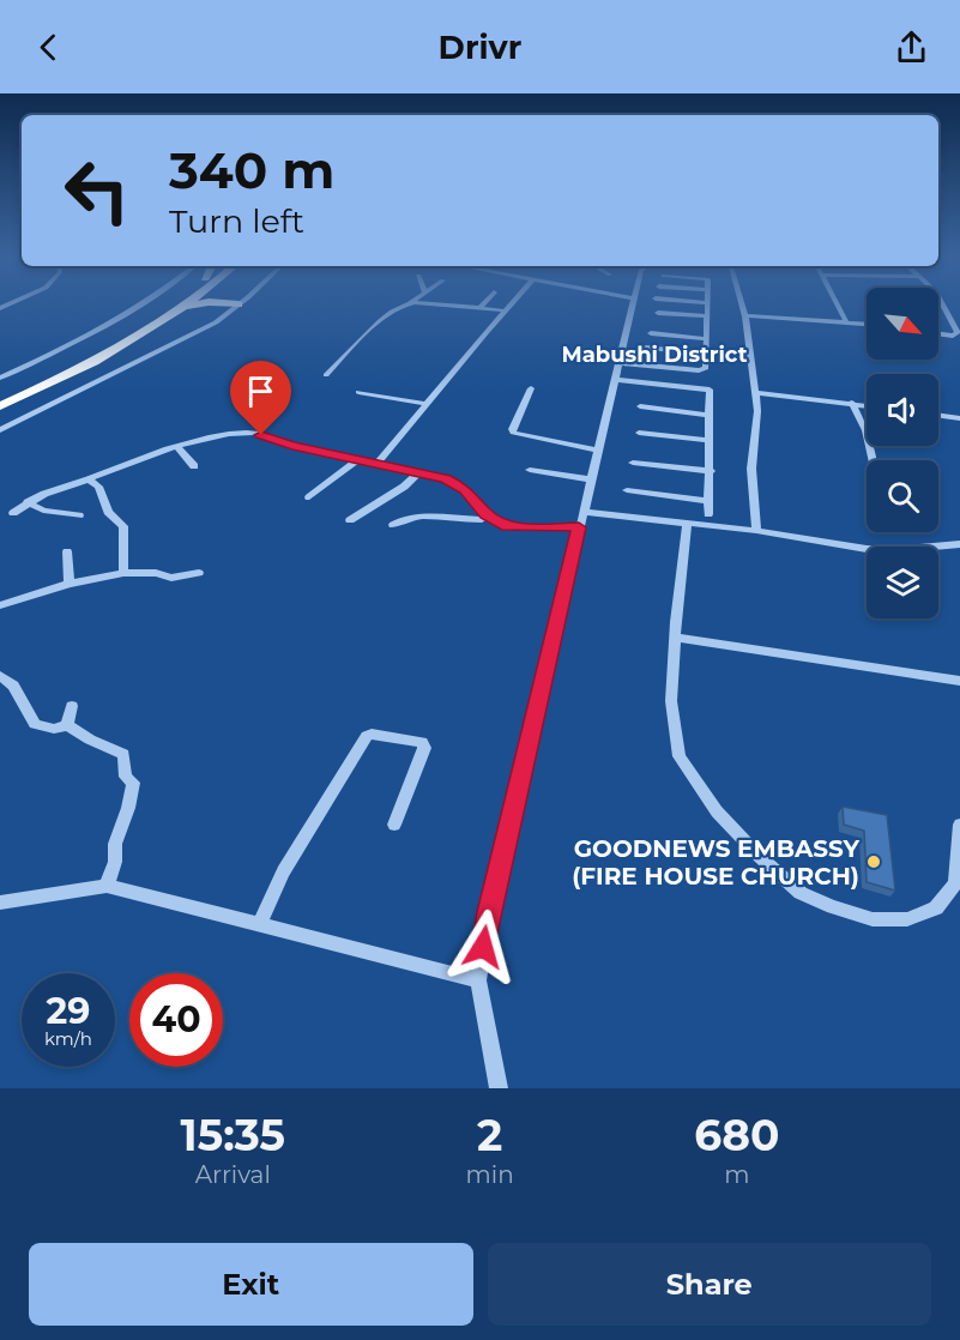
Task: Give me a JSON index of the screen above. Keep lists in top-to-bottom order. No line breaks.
{"districts":["Mabushi District"],"places":["GOODNEWS EMBASSY (FIRE HOUSE CHURCH)"],"north":"bottom right","page":{"header":"Drivr","turn":["340 m","Turn left"],"speed":"29 km/h","limit":"40","eta":["15:35","Arrival","2","min","680","m"],"buttons":["Exit","Share"]}}
